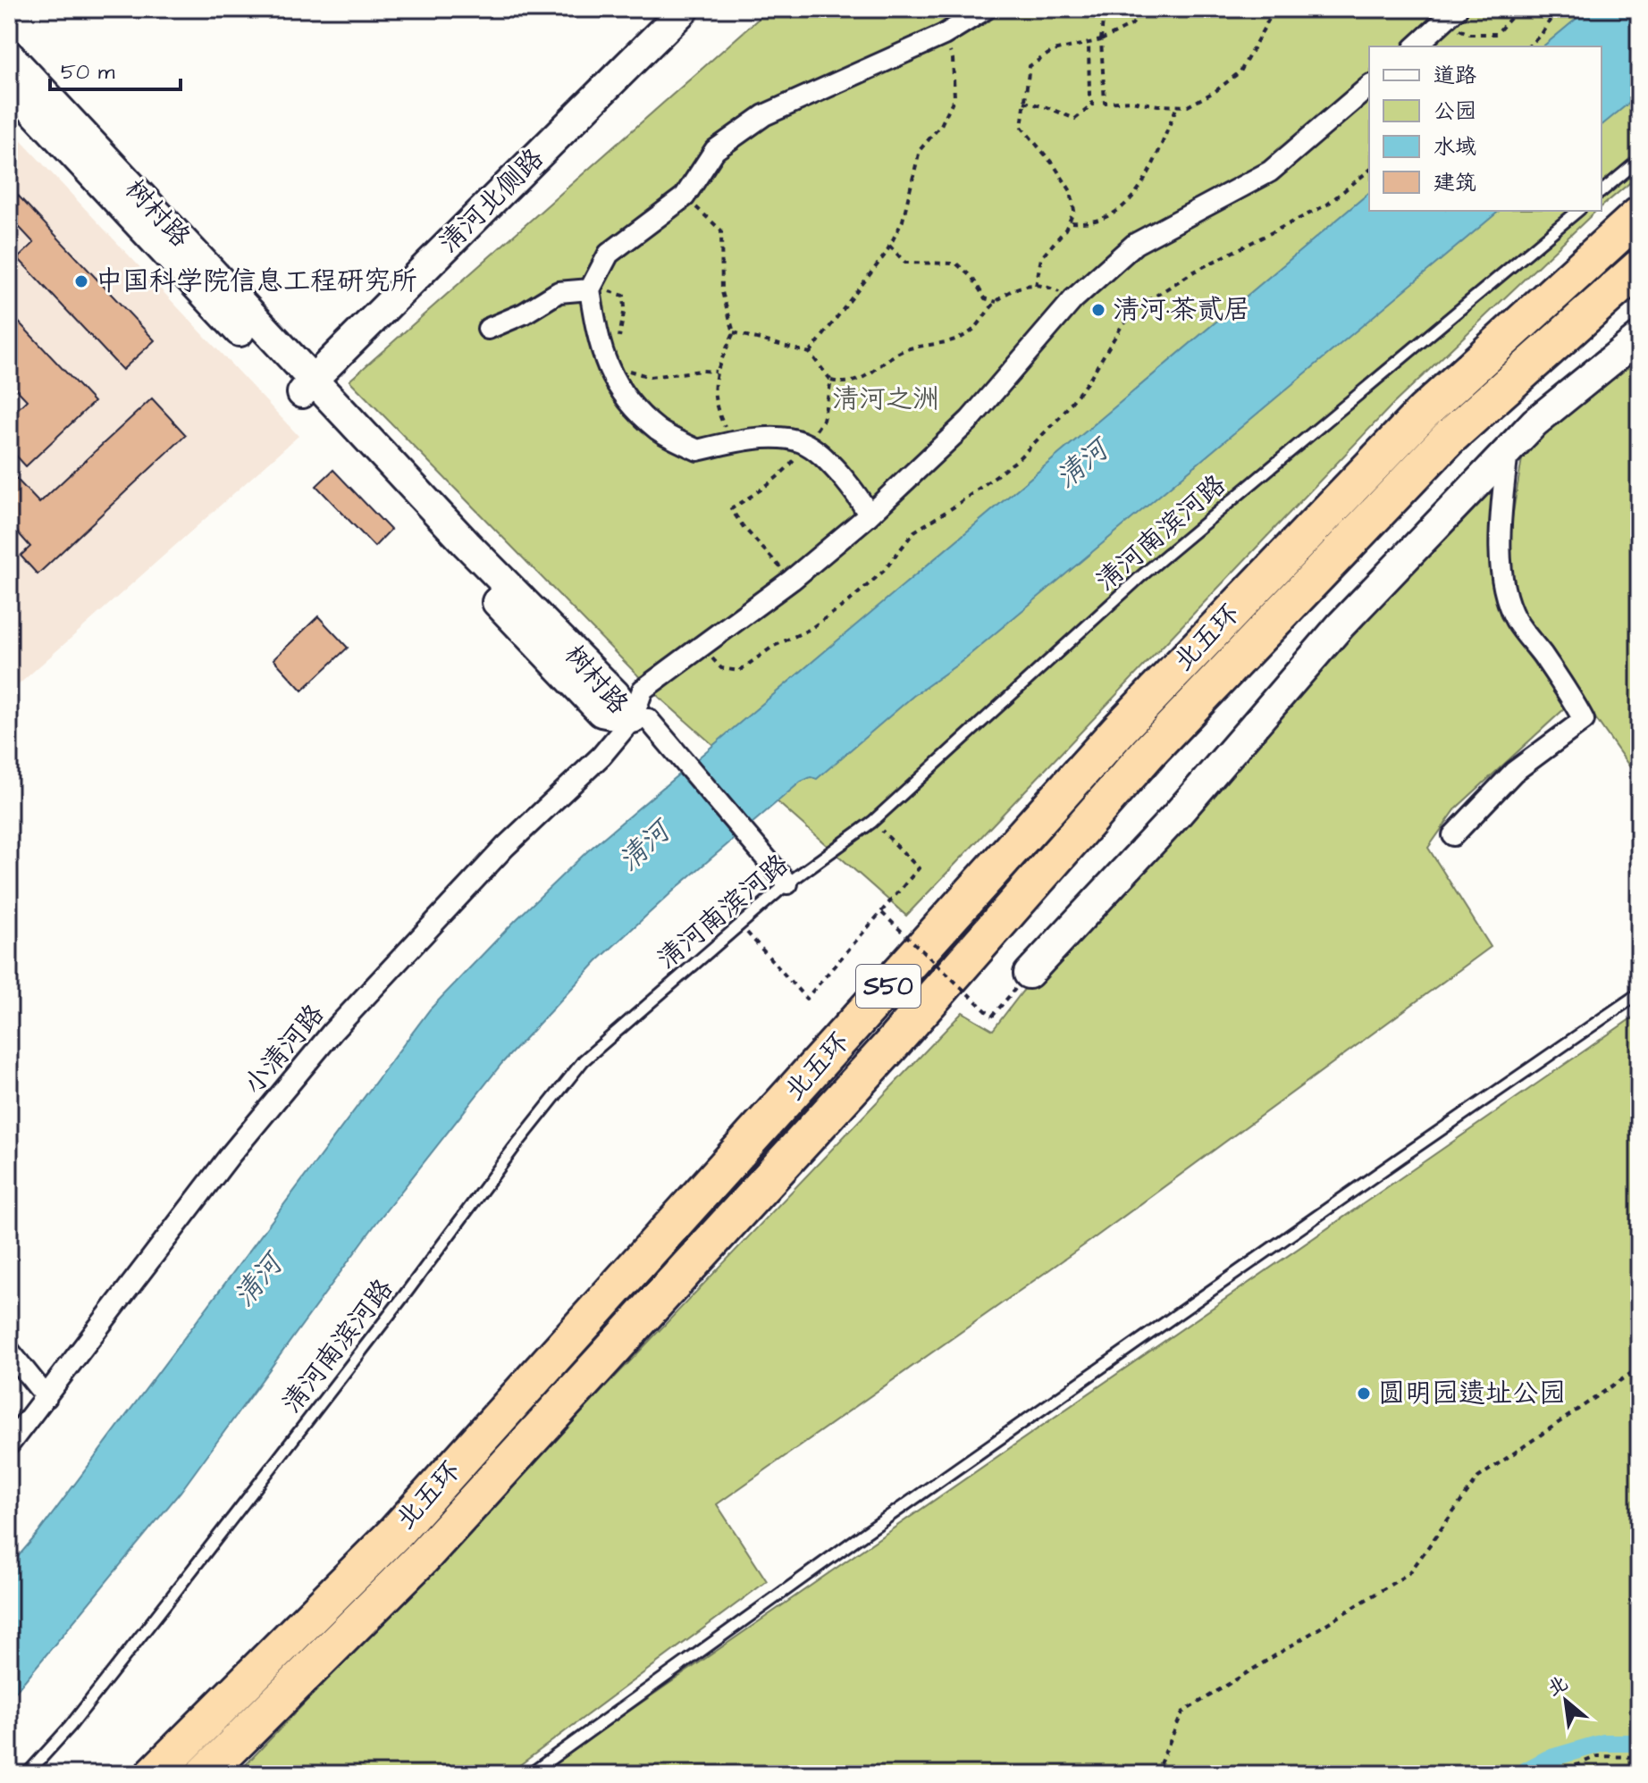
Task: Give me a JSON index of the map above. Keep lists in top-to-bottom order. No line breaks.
{"streets":{"highway":["北五环","S50"],"street":["清河北侧路","树村路","小清河路"],"lane":["清河南滨河路"]},"crossings":[["清河北侧路","树村路"],["树村路","小清河路"]],"water":["清河"],"parks":["清河之洲"],"places":["中国科学院信息工程研究所","清河·茶贰居","圆明园遗址公园"],"legend":["道路","公园","水域","建筑"],"scale_bar":"50 m","north":"top left"}
